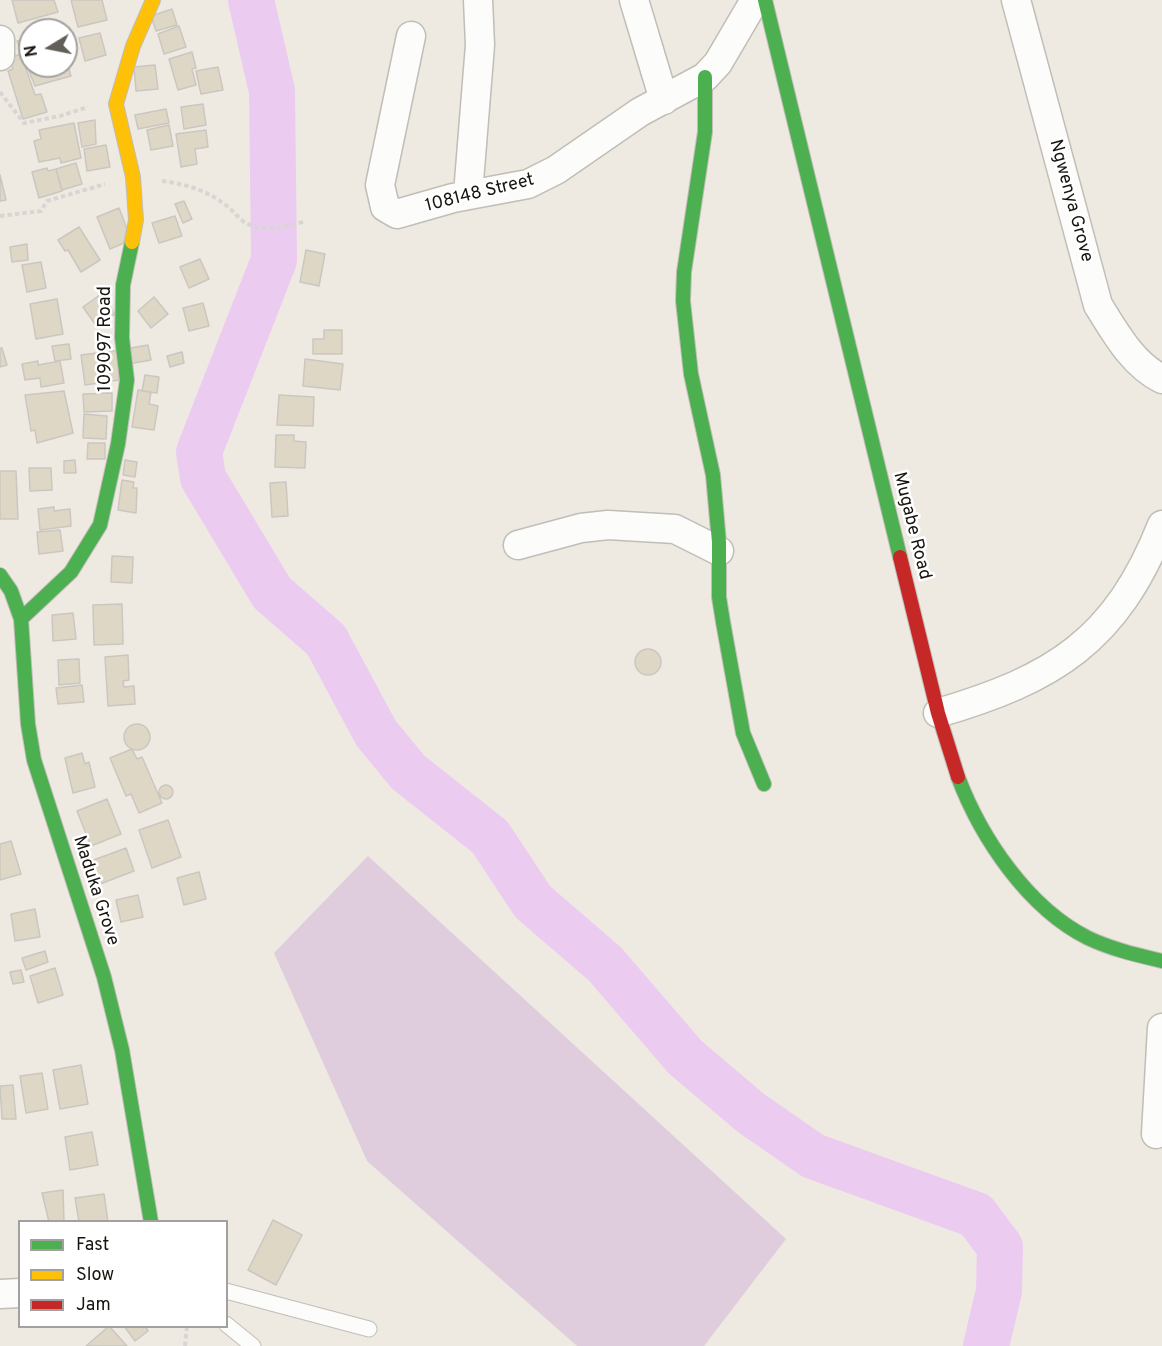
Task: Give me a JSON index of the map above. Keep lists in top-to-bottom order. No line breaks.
{"streets":{"street":["108148 Street","Ngwenya Grove","109097 Road","Mugabe Road","Maduka Grove"]},"crossings":[["109097 Road","Maduka Grove"]],"legend":["Fast","Slow","Jam"],"north":"left"}
